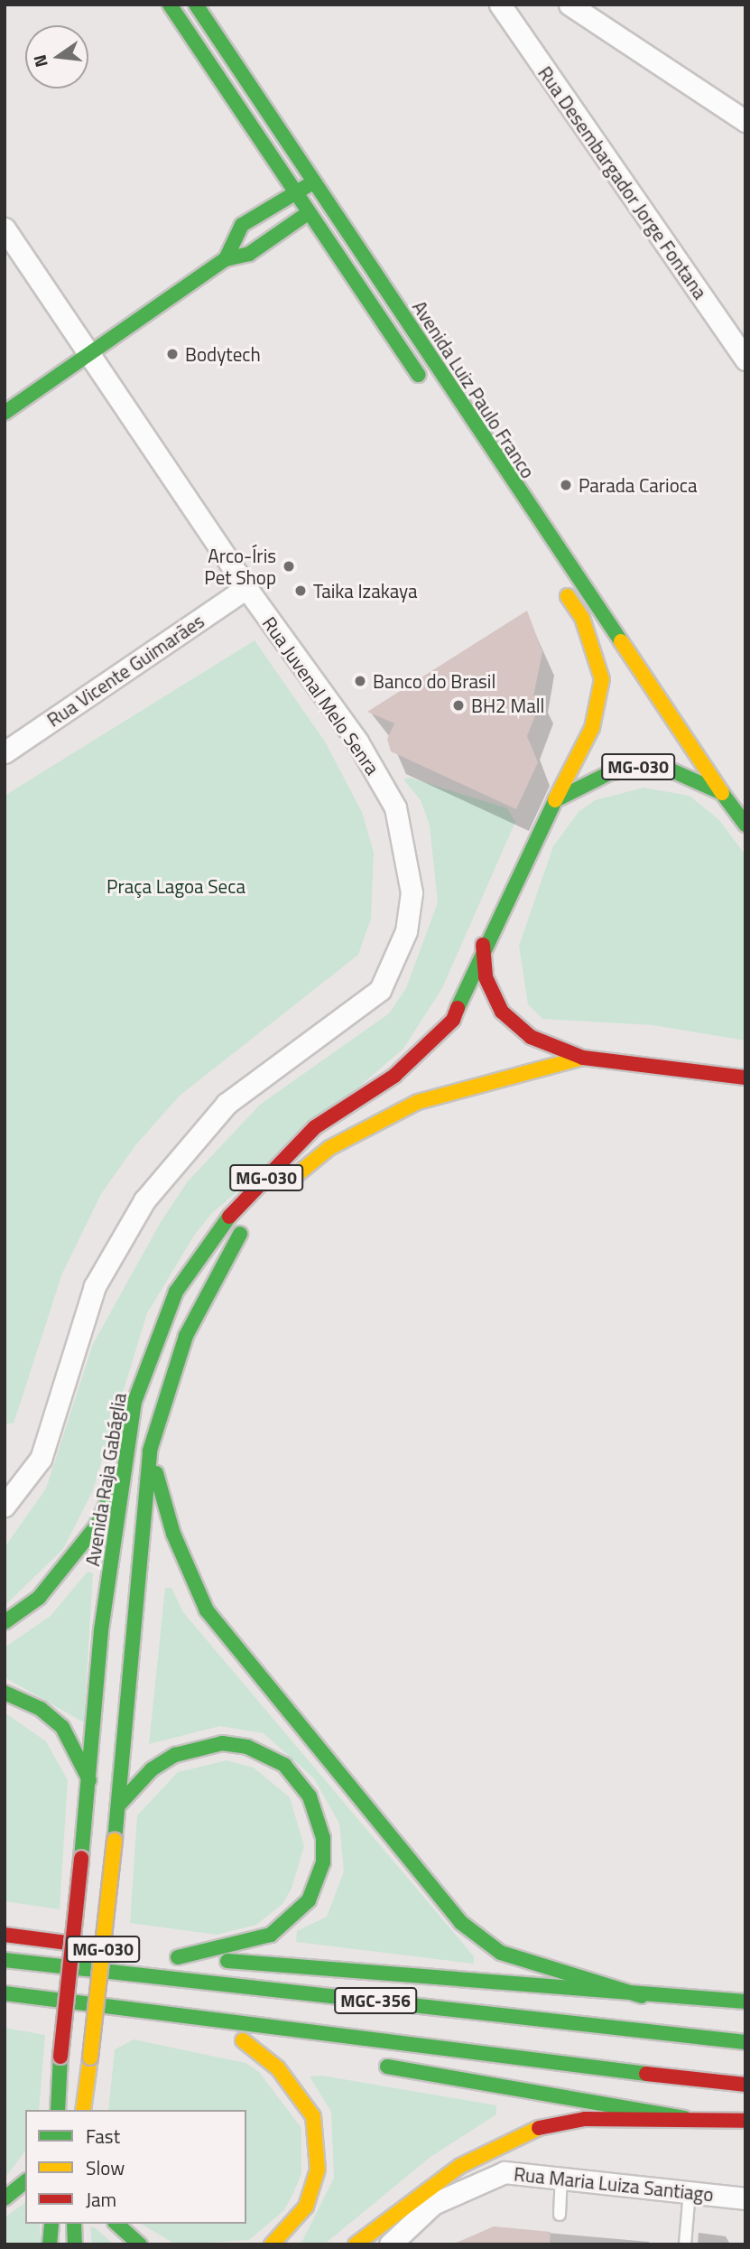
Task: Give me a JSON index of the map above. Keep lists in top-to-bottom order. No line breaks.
{"streets":{"main road":["Avenida Luiz Paulo Franco","MG-030","Avenida Raja Gabáglia","MGC-356"],"street":["Rua Desembargador Jorge Fontana","Rua Vicente Guimarães","Rua Juvenal Melo Senra","Rua Maria Luiza Santiago"]},"crossings":[["Avenida Luiz Paulo Franco","MG-030"],["Rua Vicente Guimarães","Rua Juvenal Melo Senra"],["MG-030","Avenida Raja Gabáglia"],["Avenida Raja Gabáglia","MGC-356"]],"parks":["Praça Lagoa Seca"],"places":["Bodytech","Parada Carioca","Arco-Íris Pet Shop","Taika Izakaya","Banco do Brasil","BH2 Mall"],"legend":["Fast","Slow","Jam"],"north":"left"}
